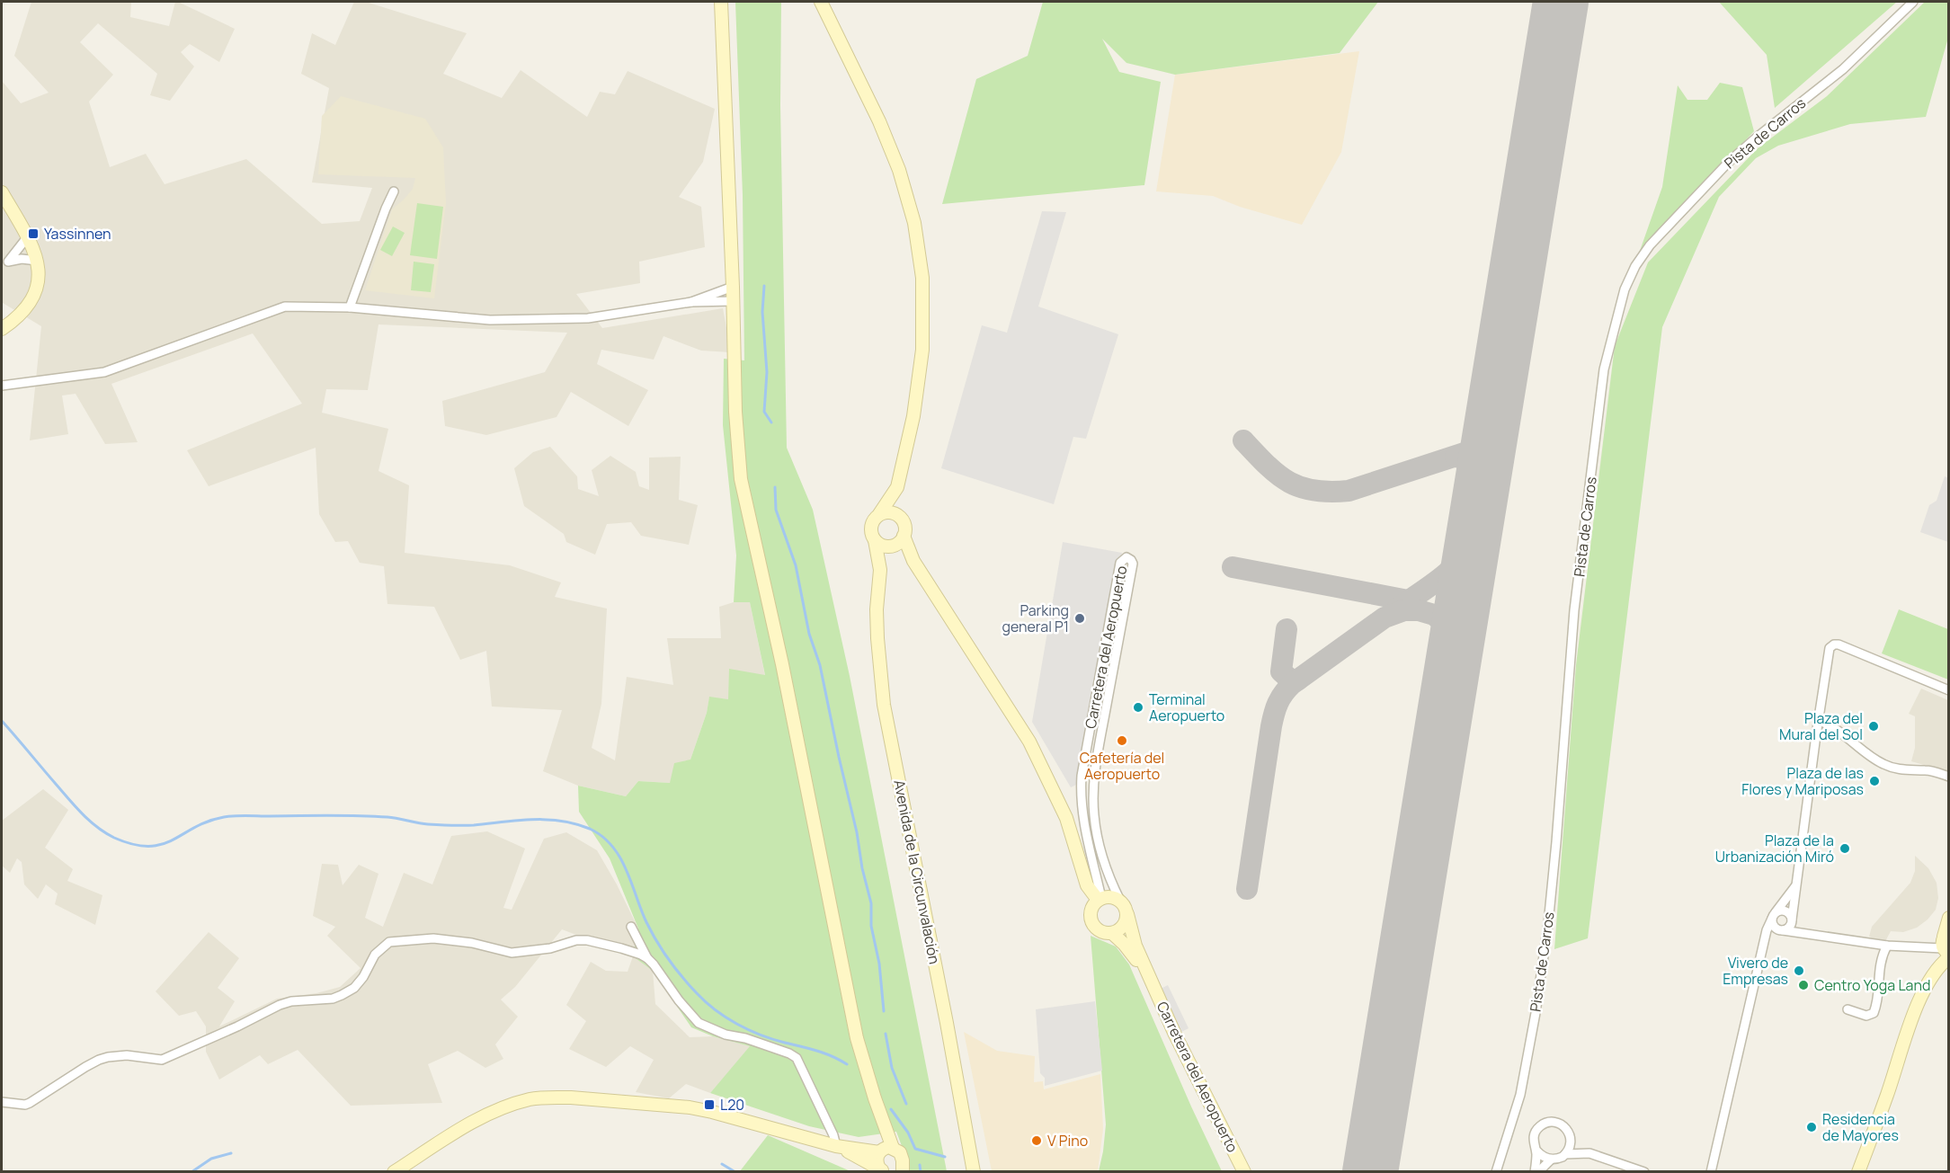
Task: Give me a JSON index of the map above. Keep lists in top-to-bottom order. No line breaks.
{"streets":{"main road":["Carretera del Aeropuerto","Avenida de la Circunvalación"],"street":["Pista de Carros"]},"places":{"transit":["Yassinnen","L20"],"other":["Parking general P1","Terminal Aeropuerto","Plaza del Mural del Sol","Cafetería del Aeropuerto","Plaza de las Flores y Mariposas","Plaza de la Urbanización Miró","Vivero de Empresas","Centro Yoga Land","Residencia de Mayores","V Pino"]}}
